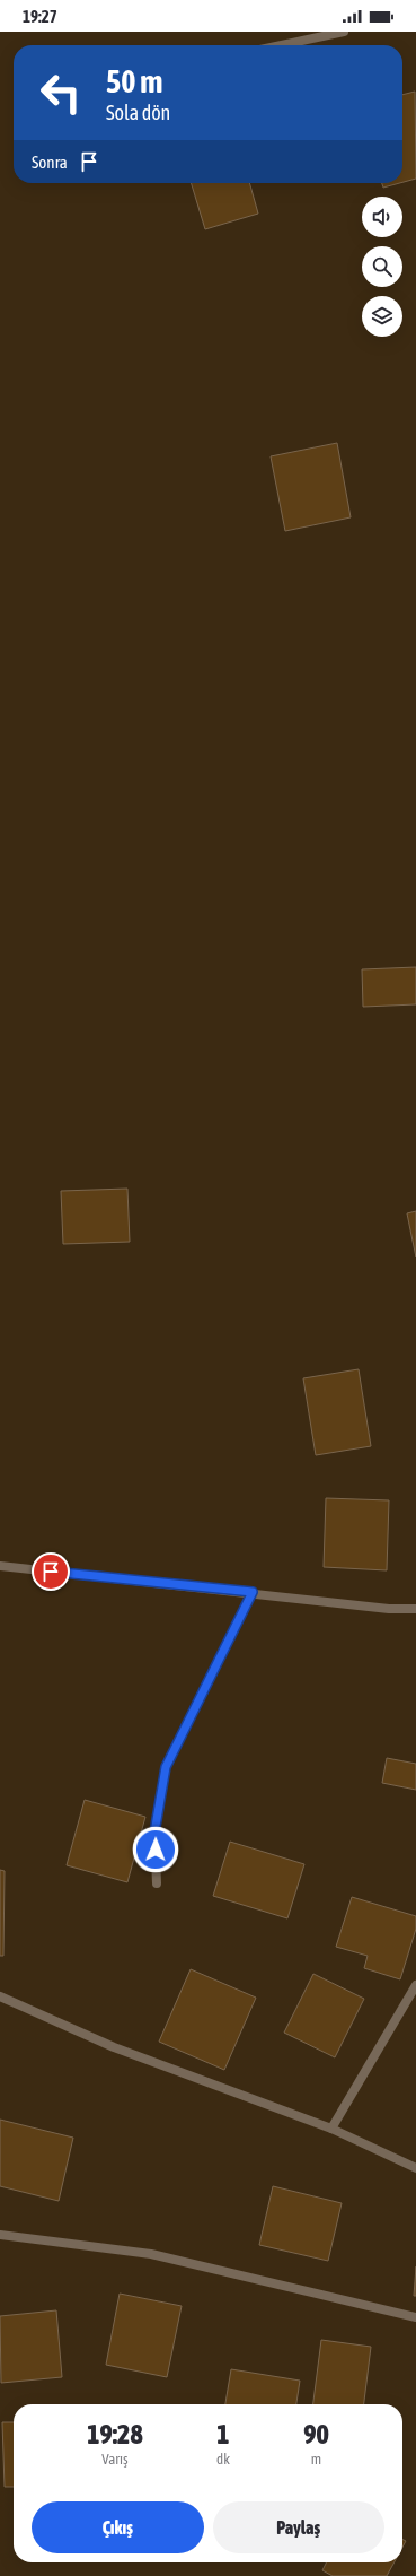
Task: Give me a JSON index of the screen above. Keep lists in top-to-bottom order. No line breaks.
{"page":{"status":"19:27","turn":["50 m","Sola dön"],"then":"Sonra","eta":["19:28","Varış","1","dk","90","m"],"buttons":["Çıkış","Paylaş"]}}
